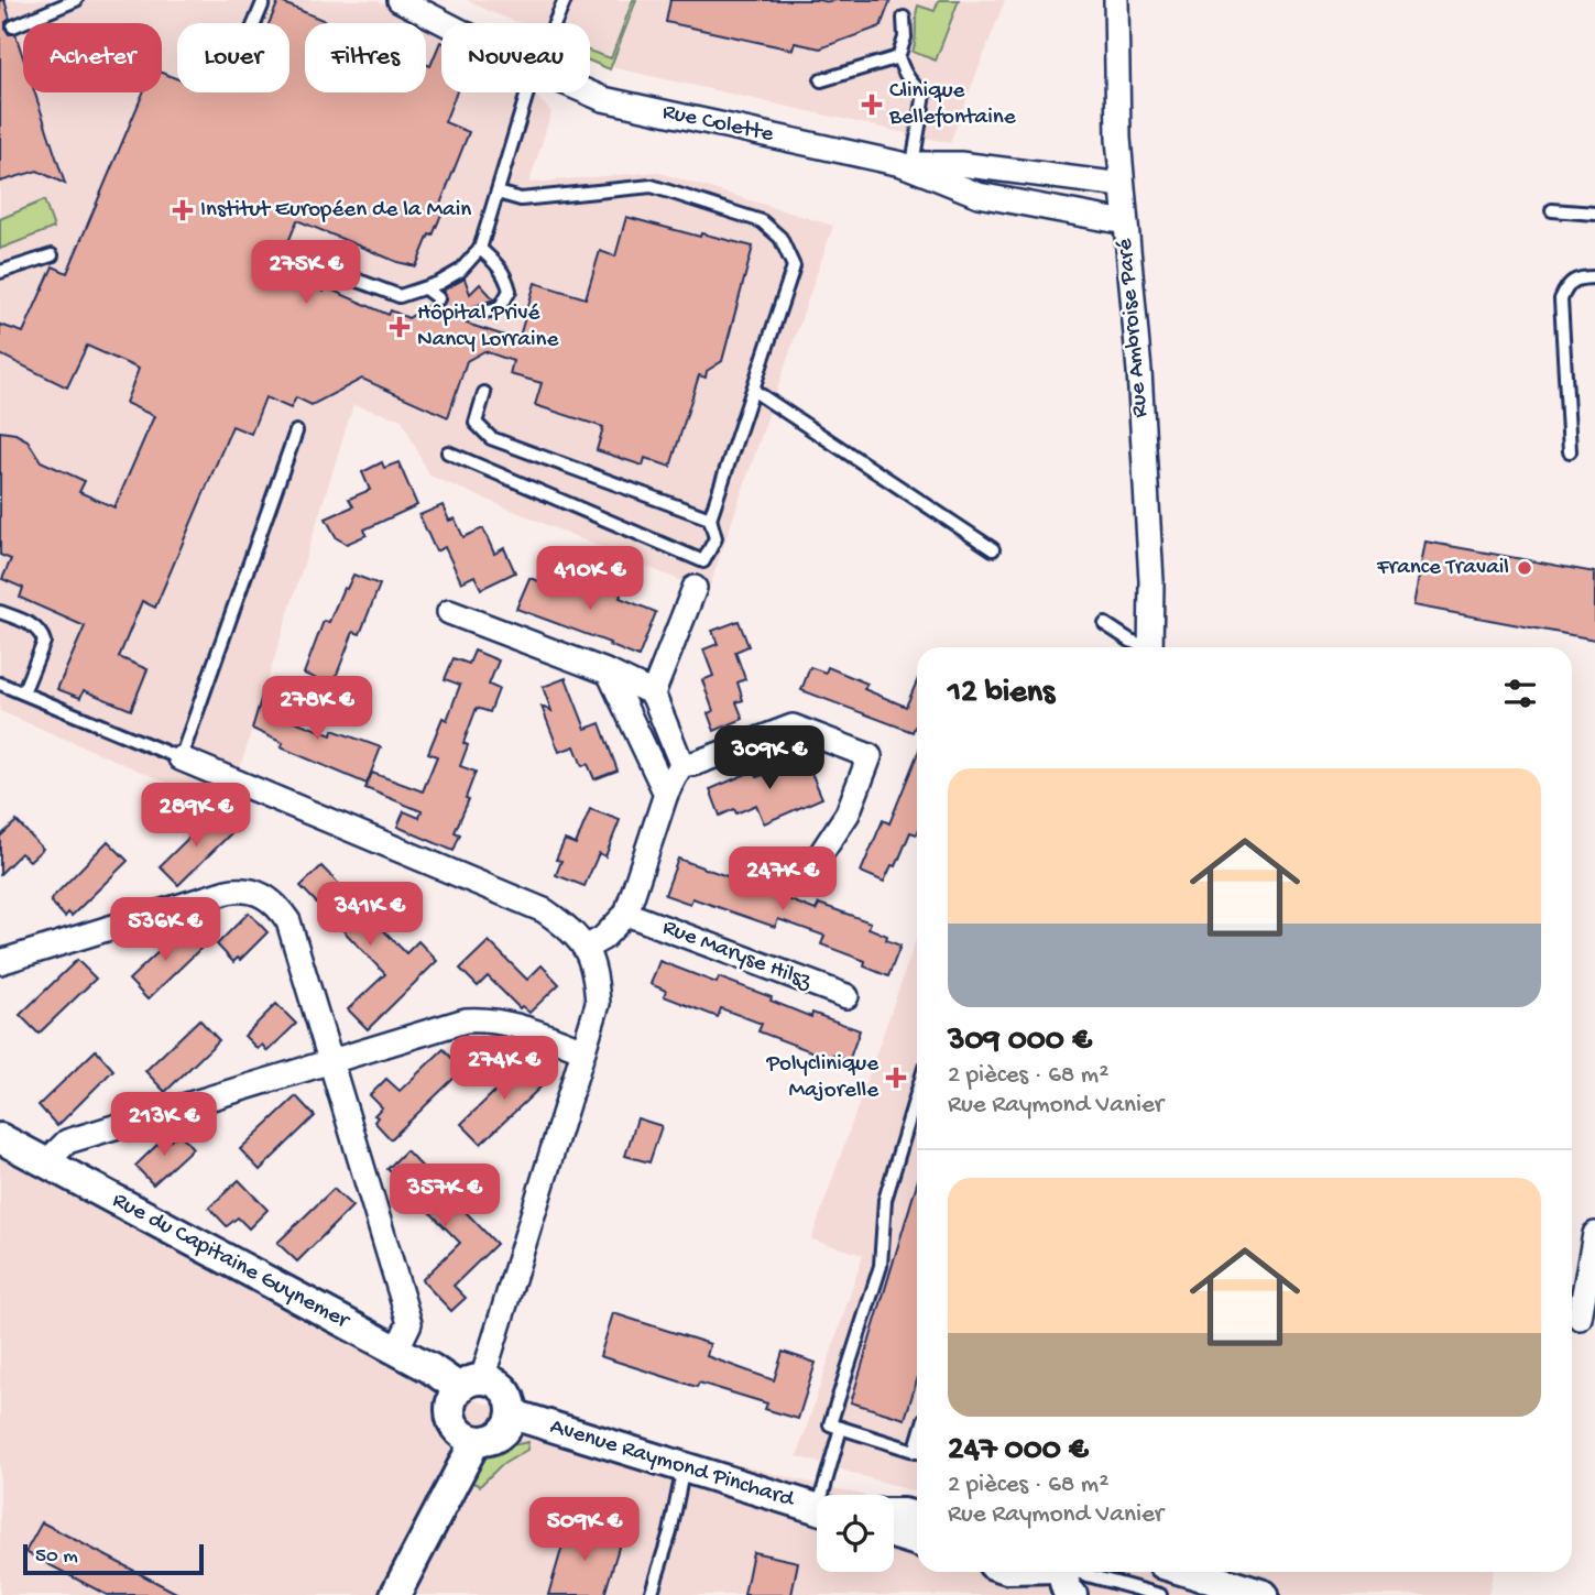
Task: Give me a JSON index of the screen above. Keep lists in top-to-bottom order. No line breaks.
{"streets":{"street":["Rue Colette","Rue Ambroise Paré","Rue Maryse Hilsz","Rue du Capitaine Guynemer","Avenue Raymond Pinchard"]},"crossings":[["Rue Colette","Rue Ambroise Paré"],["Rue du Capitaine Guynemer","Avenue Raymond Pinchard"]],"places":{"health":["Clinique Bellefontaine","Institut Européen de la Main","Hôpital Privé Nancy Lorraine","Polyclinique Majorelle"],"other":["France Travail"]},"scale_bar":"50 m","page":{"chip":["Acheter","Louer","Filtres","Nouveau"],"price":["275K €","410K €","278K €","309K €","289K €","247K €","341K €","536K €","274K €","213K €","357K €","509K €"],"heading":"12 biens","list":[{"name":"309 000 €","note":"2 pièces · 68 m² · Rue Raymond Vanier"},{"name":"247 000 €","note":"2 pièces · 68 m² · Rue Raymond Vanier"}],"scale":"50 m"}}
